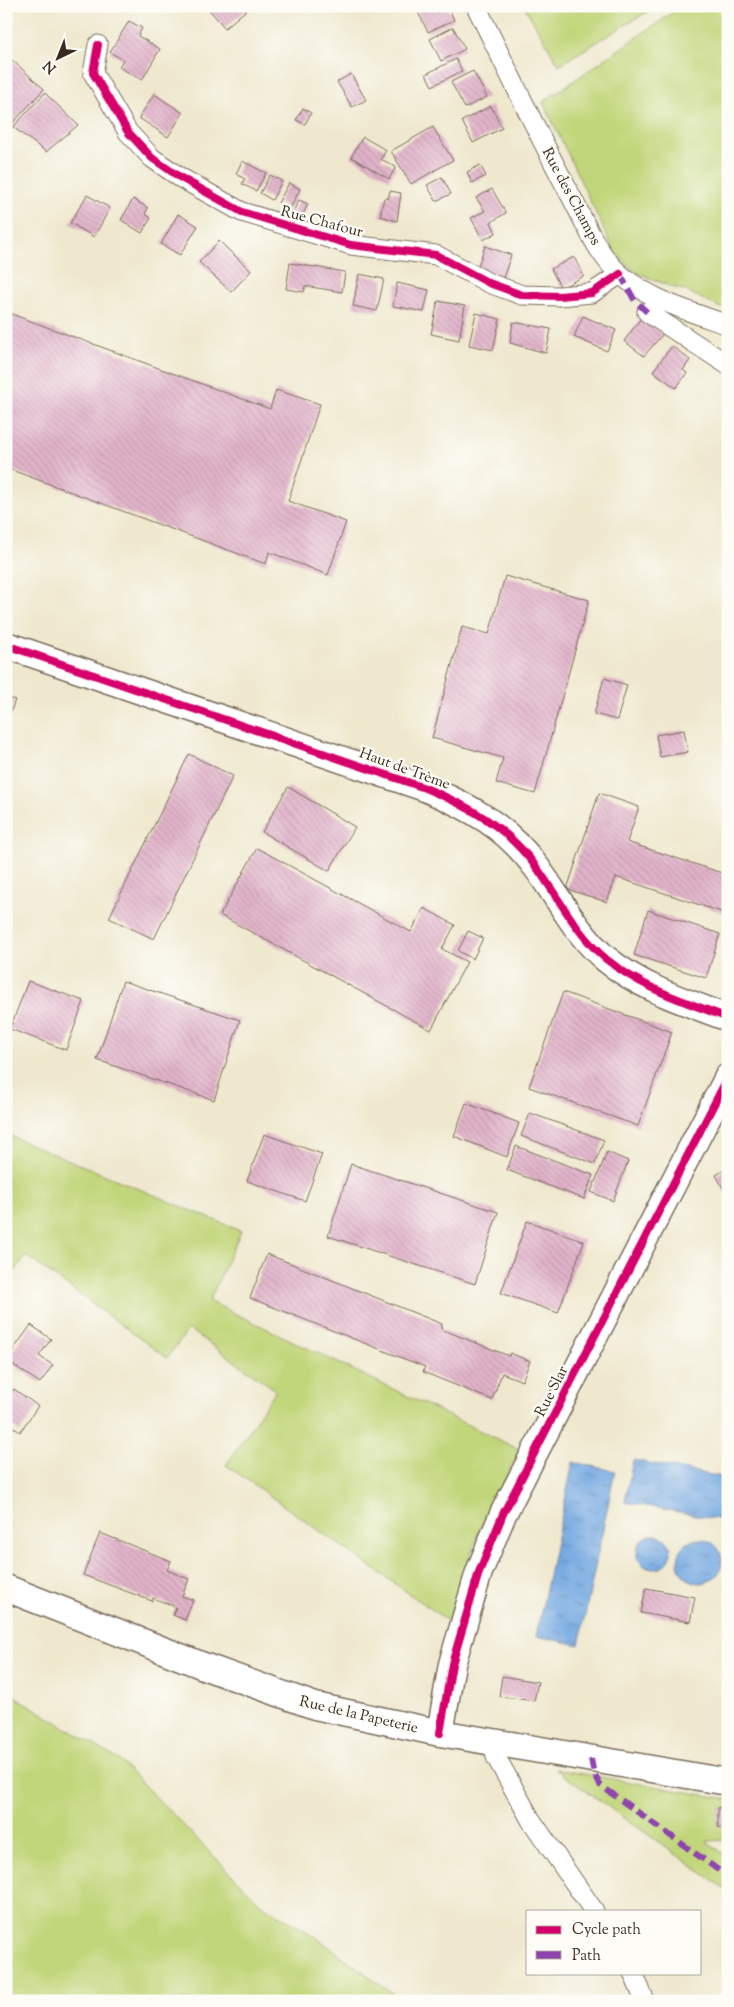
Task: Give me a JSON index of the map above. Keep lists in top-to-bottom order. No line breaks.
{"streets":{"street":["Rue des Champs","Rue Chafour","Haut de Trème","Rue Slar","Rue de la Papeterie"]},"crossings":[["Rue des Champs","Rue Chafour"],["Rue Slar","Rue de la Papeterie"]],"legend":["Cycle path","Path"],"north":"bottom left"}
